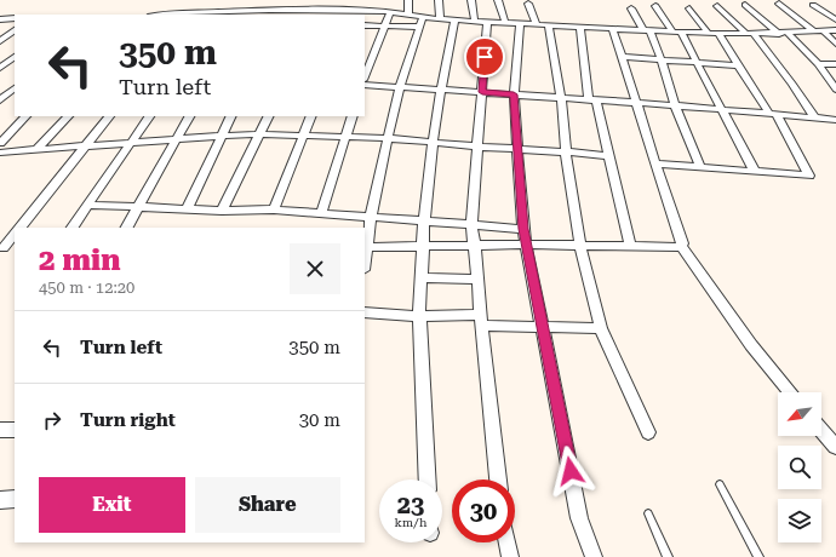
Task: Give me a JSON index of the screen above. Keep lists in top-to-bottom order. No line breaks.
{"north":"bottom left","page":{"turn":["350 m","Turn left"],"heading":["2 min","450 m · 12:20"],"list":[{"name":"Turn left","value":"350 m"},{"name":"Turn right","value":"30 m"}],"buttons":["Exit","Share"],"speed":"23 km/h","limit":"30"}}
